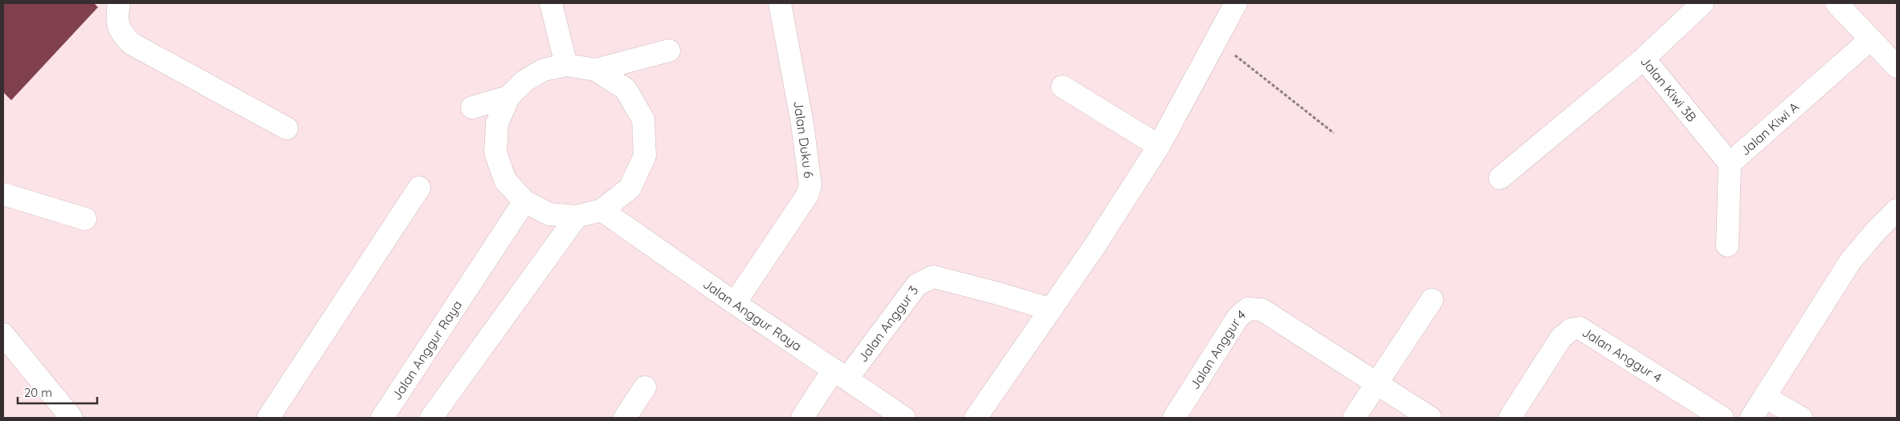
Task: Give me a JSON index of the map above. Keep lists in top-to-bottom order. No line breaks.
{"streets":{"street":["Jalan Kiwi 3B","Jalan Kiwi A","Jalan Duku 6","Jalan Anggur Raya","Jalan Anggur 3","Jalan Anggur 4"]},"crossings":[["Jalan Kiwi 3B","Jalan Kiwi A"],["Jalan Duku 6","Jalan Anggur Raya"],["Jalan Anggur Raya","Jalan Anggur 3"]],"scale_bar":"20 m"}
